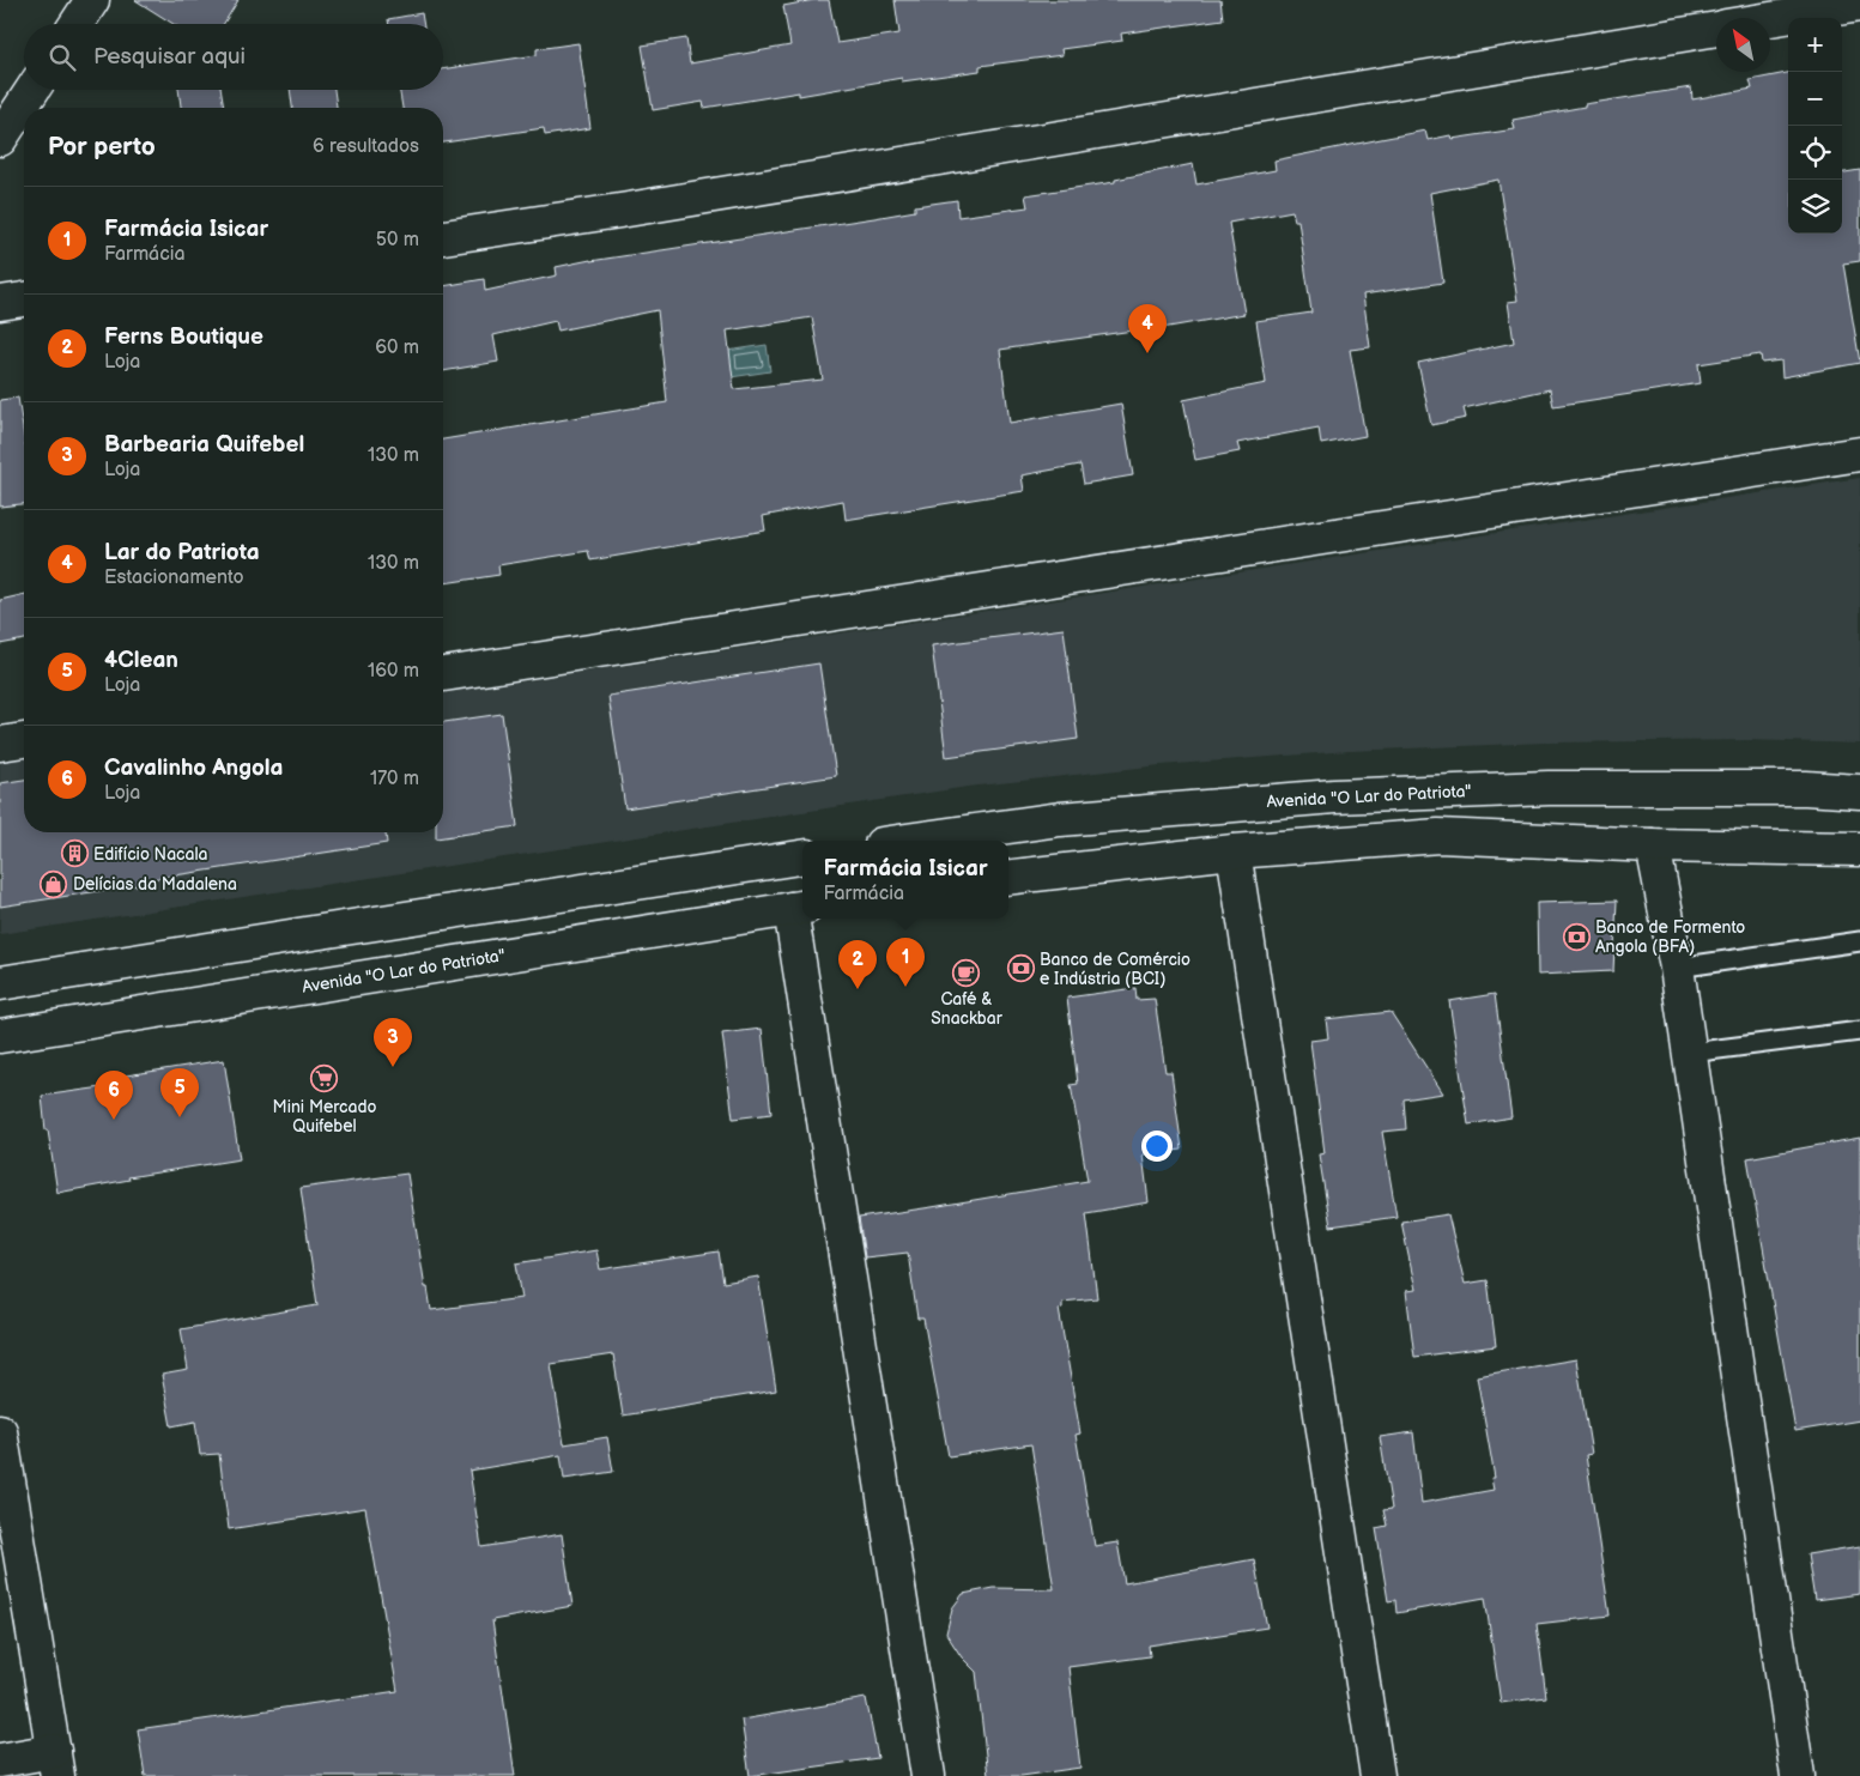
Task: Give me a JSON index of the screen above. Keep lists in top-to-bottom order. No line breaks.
{"streets":{"street":["Avenida \"O Lar do Patriota\""]},"places":{"building":["Edifício Nacala"],"shop":["Delícias da Madalena"],"bank":["Banco de Formento Angola (BFA)","Banco de Comércio e Indústria (BCI)"],"cafe":["Café & Snackbar"],"supermarket":["Mini Mercado Quifebel"]},"north":"top left","page":{"map_buttons":["+","−"],"search":"Pesquisar aqui","heading":["Por perto","6 resultados"],"list":[{"mark":"1","name":"Farmácia Isicar","note":"Farmácia","value":"50 m"},{"mark":"2","name":"Ferns Boutique","note":"Loja","value":"60 m"},{"mark":"3","name":"Barbearia Quifebel","note":"Loja","value":"130 m"},{"mark":"4","name":"Lar do Patriota","note":"Estacionamento","value":"130 m"},{"mark":"5","name":"4Clean","note":"Loja","value":"160 m"},{"mark":"6","name":"Cavalinho Angola","note":"Loja","value":"170 m"}],"pins":["4","1","2","3","5","6"],"popup":["Farmácia Isicar","Farmácia"]}}
